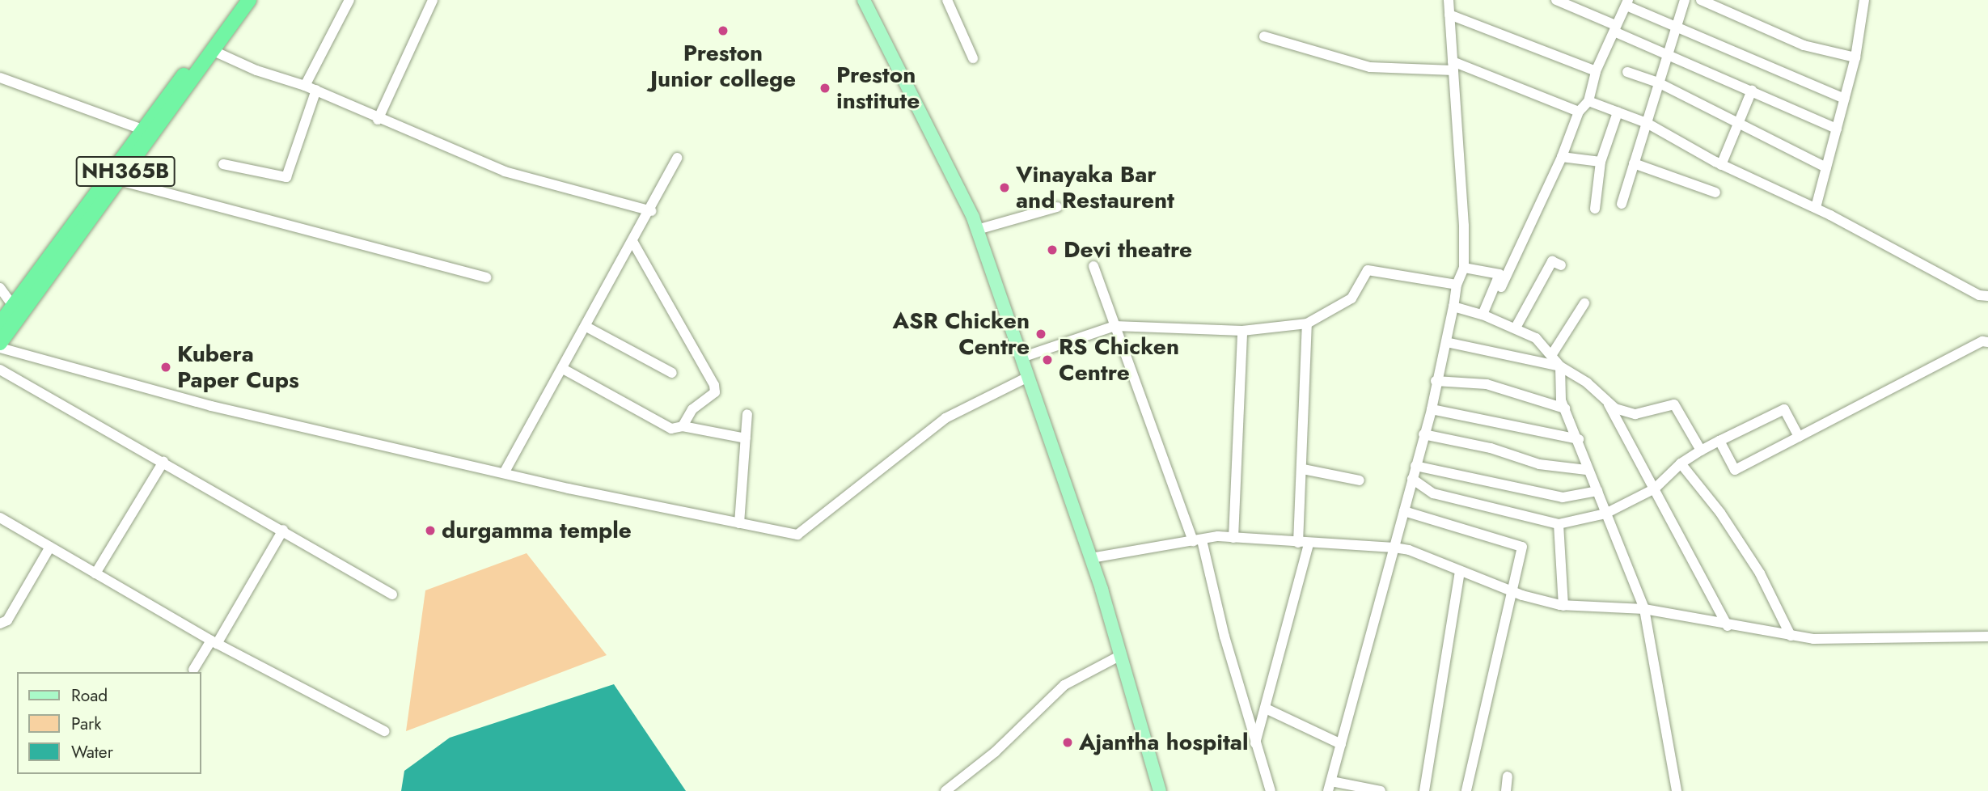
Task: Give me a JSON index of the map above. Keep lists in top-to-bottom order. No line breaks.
{"streets":{"highway":["NH365B"]},"places":["Preston Junior college","Preston institute","Vinayaka Bar and Restaurent","Devi theatre","ASR Chicken Centre","RS Chicken Centre","Kubera Paper Cups","durgamma temple","Ajantha hospital"],"legend":["Road","Park","Water"]}
